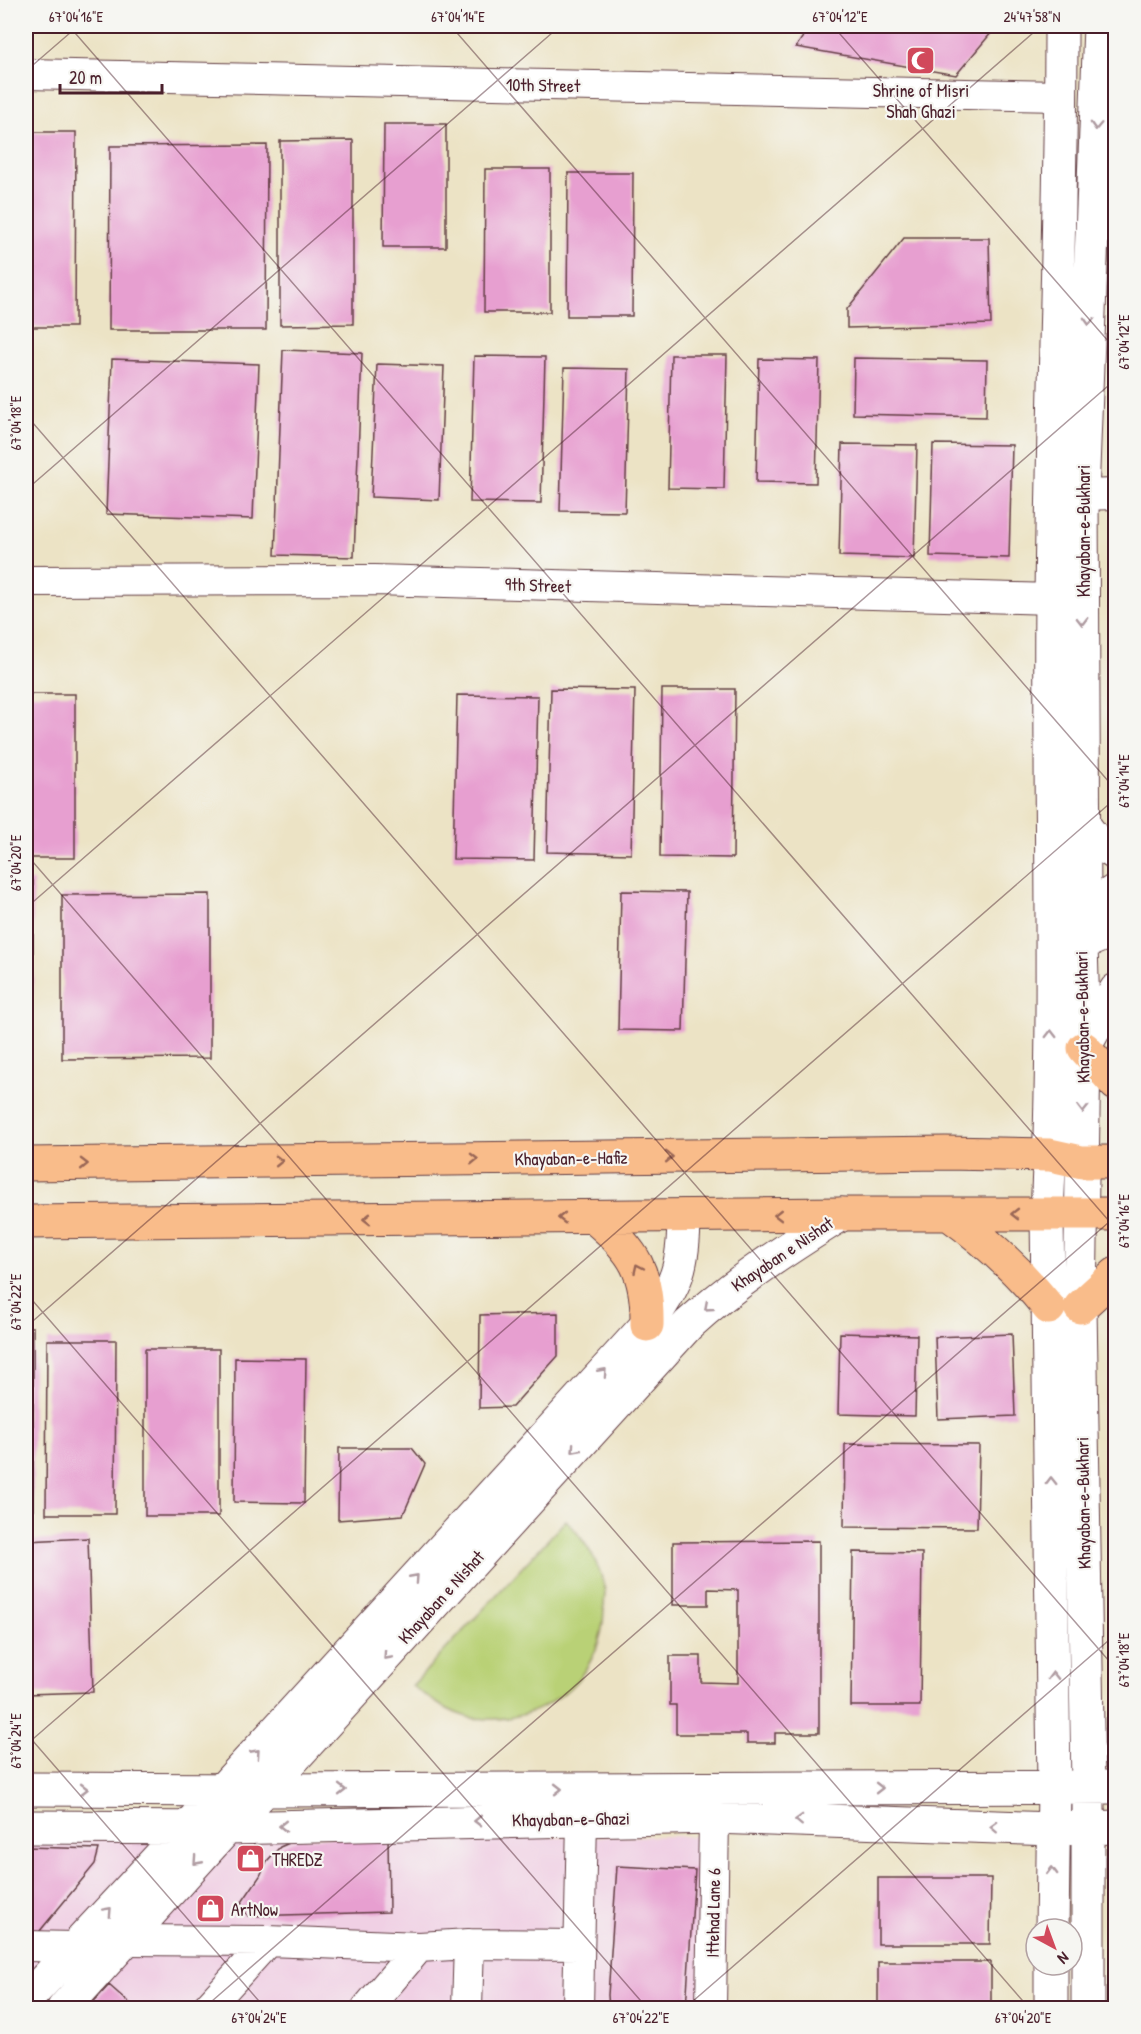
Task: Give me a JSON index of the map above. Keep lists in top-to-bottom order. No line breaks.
{"streets":{"main road":["Khayaban-e-Hafiz"],"street":["10th Street","Khayaban-e-Bukhari","9th Street","Khayaban e Nishat","Khayaban-e-Ghazi","Ittehad Lane 6"]},"crossings":[["10th Street","Khayaban-e-Bukhari"],["Khayaban-e-Bukhari","9th Street"],["Khayaban-e-Bukhari","Khayaban-e-Hafiz"],["Khayaban-e-Bukhari","Khayaban-e-Ghazi"],["Khayaban e Nishat","Khayaban-e-Ghazi"],["Khayaban-e-Ghazi","Ittehad Lane 6"]],"places":{"mosque":["Shrine of Misri Shah Ghazi"],"shop":["THREDZ","ArtNow"]},"scale_bar":"20 m","north":"bottom right","coordinates":["67°04'16\"E","67°04'14\"E","67°04'12\"E","24°47'58\"N","67°04'18\"E","67°04'20\"E","67°04'22\"E","67°04'24\"E"]}
